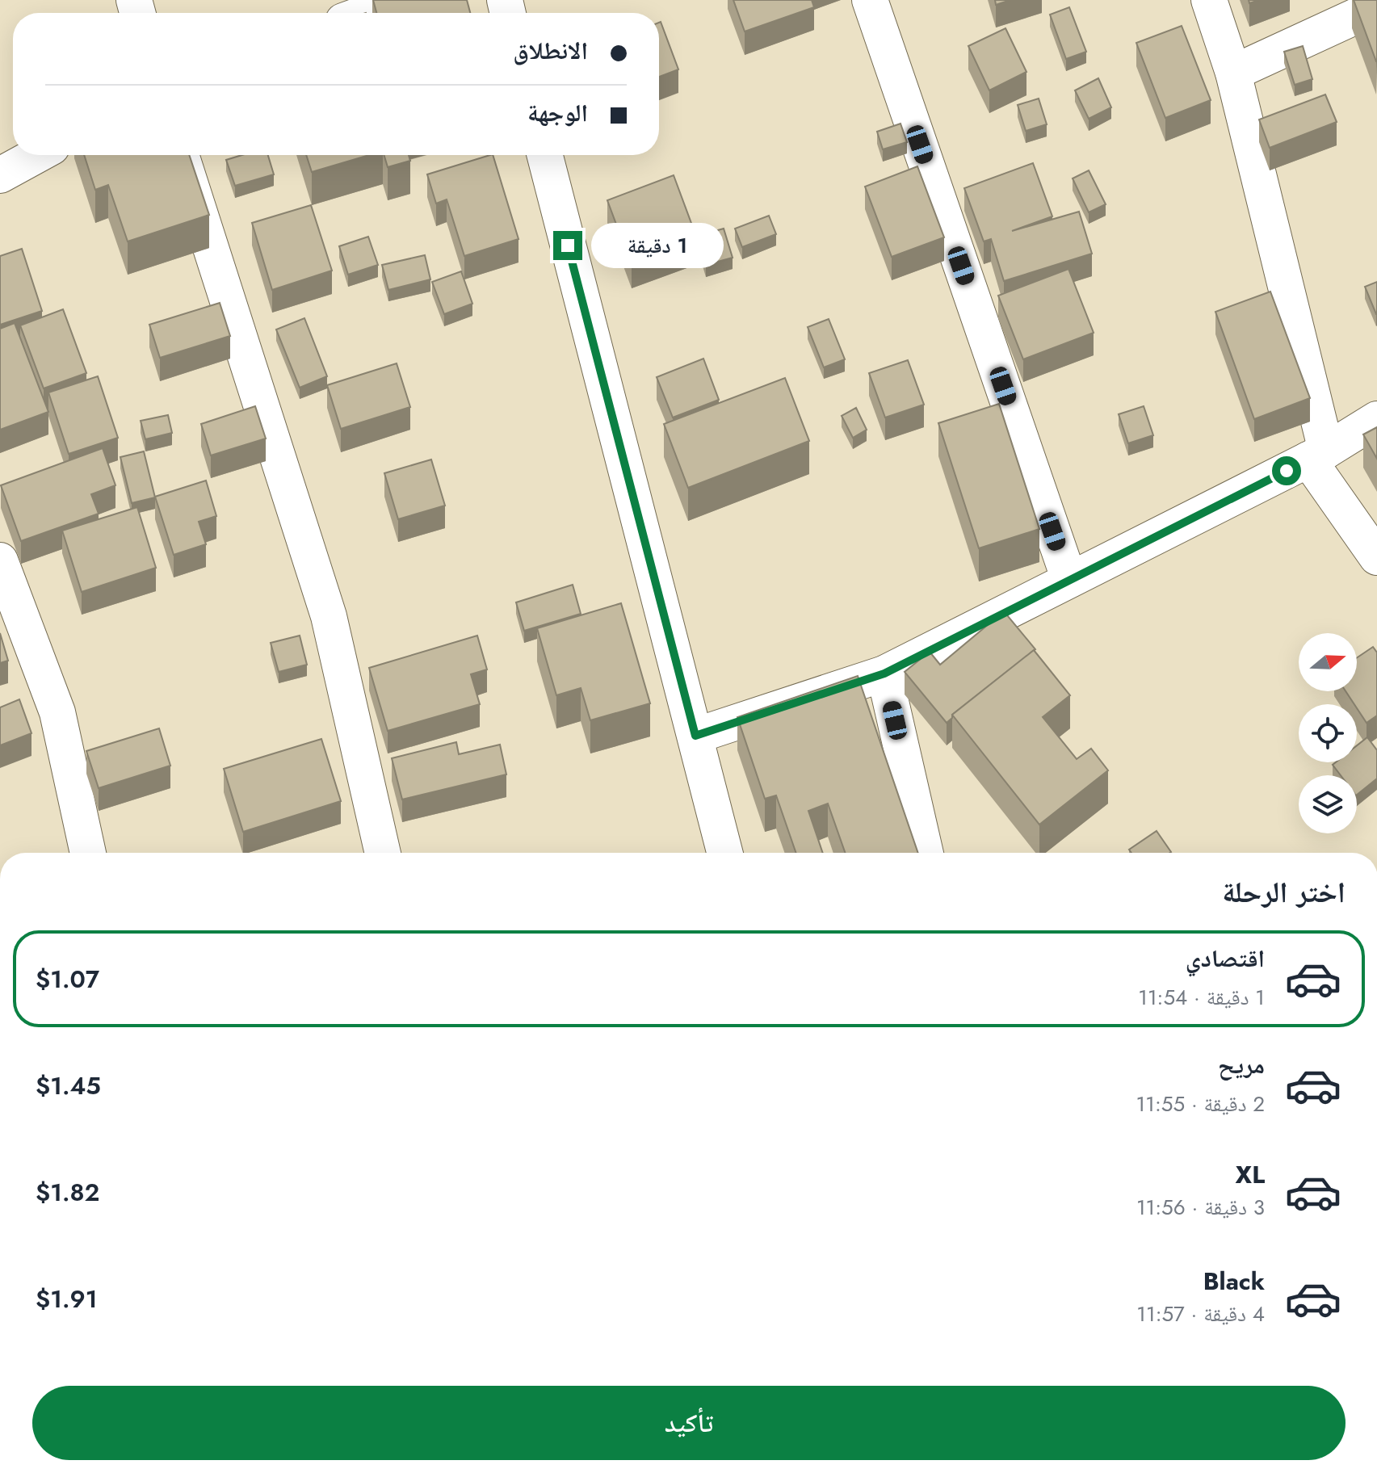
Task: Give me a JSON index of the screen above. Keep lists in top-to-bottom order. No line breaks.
{"north":"right","page":{"banner":["الانطلاق","الوجهة"],"bubble":"1 دقيقة","heading":"اختر الرحلة","list":[{"name":"اقتصادي","note":"1 دقيقة · 11:54","value":"$1.07"},{"name":"مريح","note":"2 دقيقة · 11:55","value":"$1.45"},{"name":"XL","note":"3 دقيقة · 11:56","value":"$1.82"},{"name":"Black","note":"4 دقيقة · 11:57","value":"$1.91"}],"buttons":"تأكيد"}}
